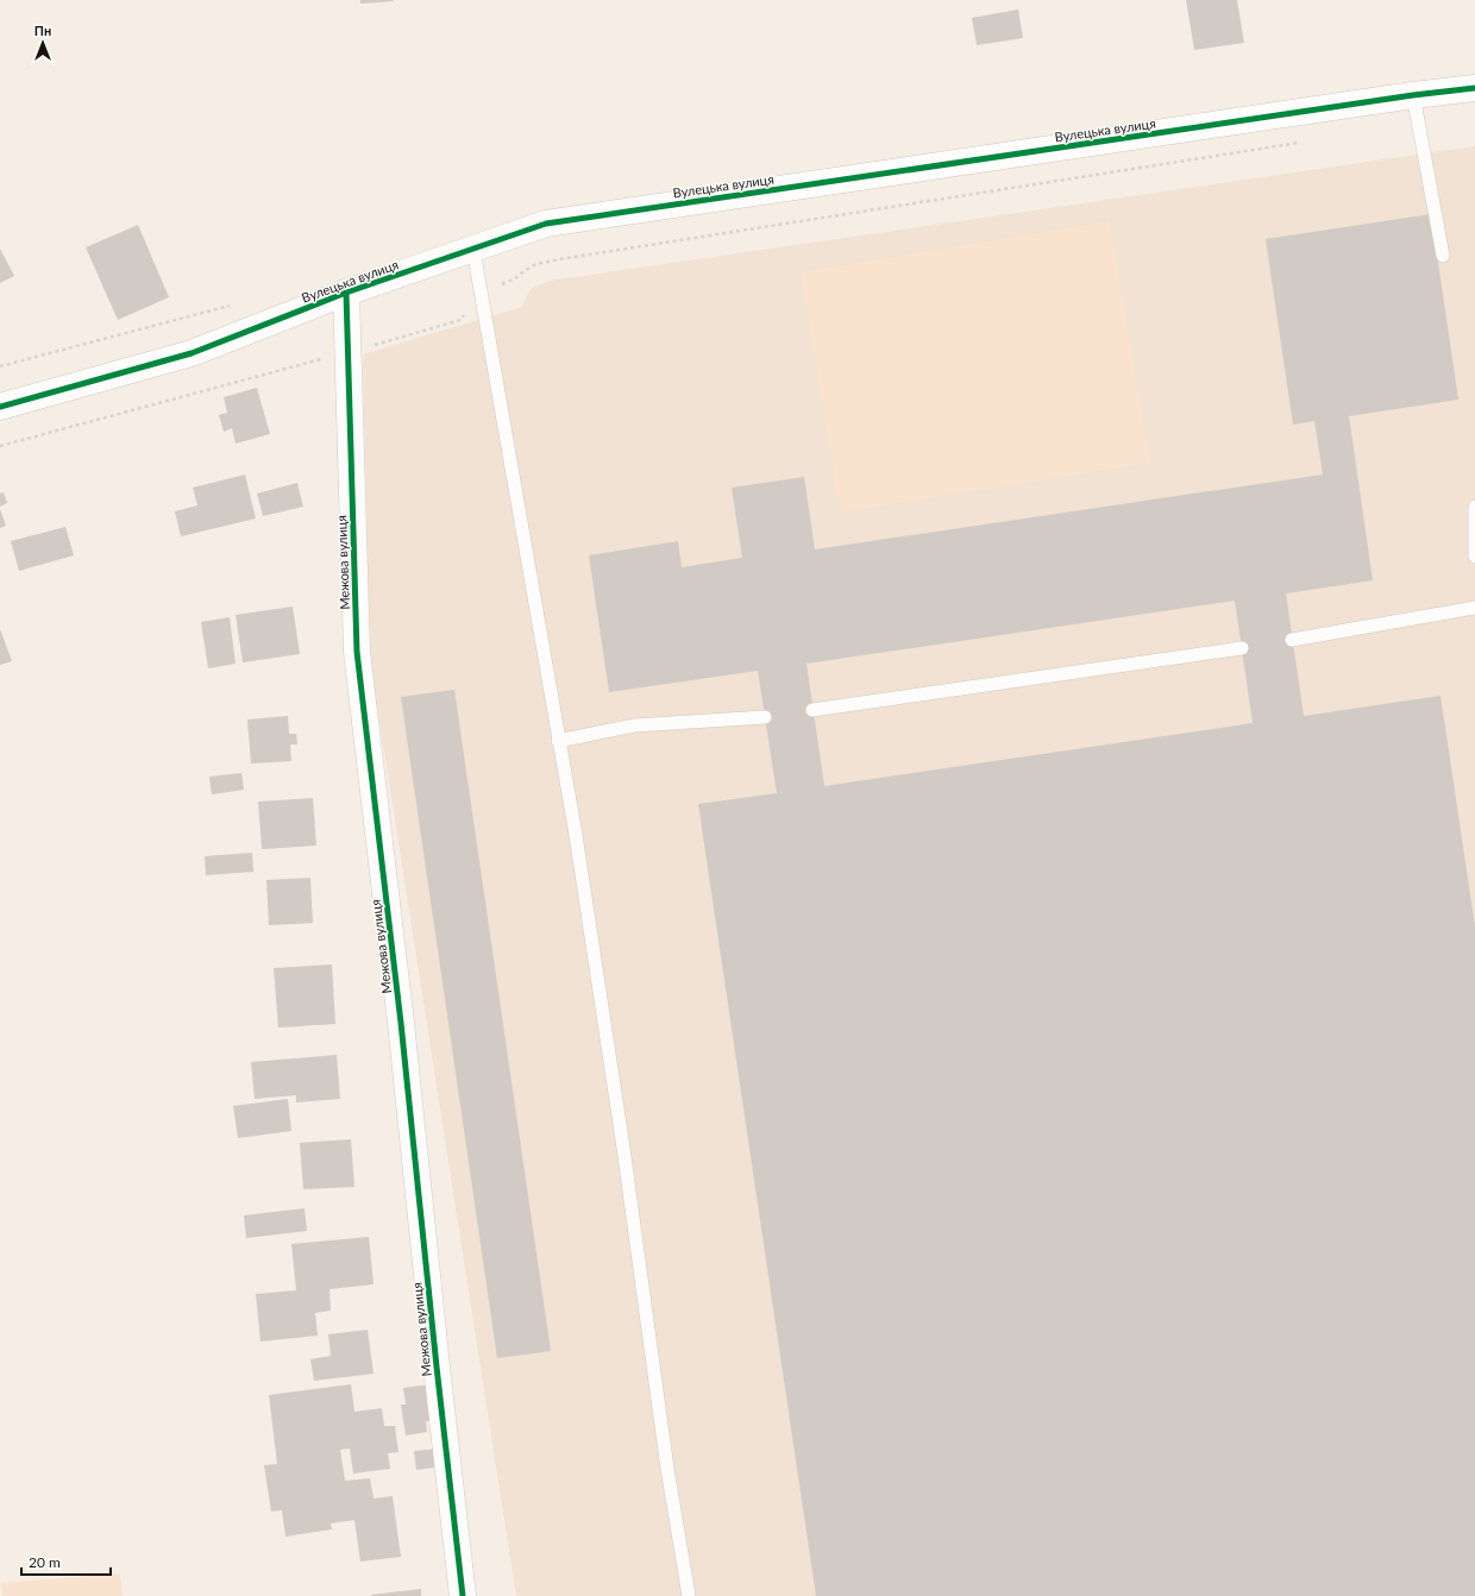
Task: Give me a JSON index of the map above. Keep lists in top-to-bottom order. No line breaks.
{"streets":{"street":["Вулецька вулиця","Межова вулиця"]},"crossings":[["Вулецька вулиця","Межова вулиця"]],"scale_bar":"20 m","north":"top"}
